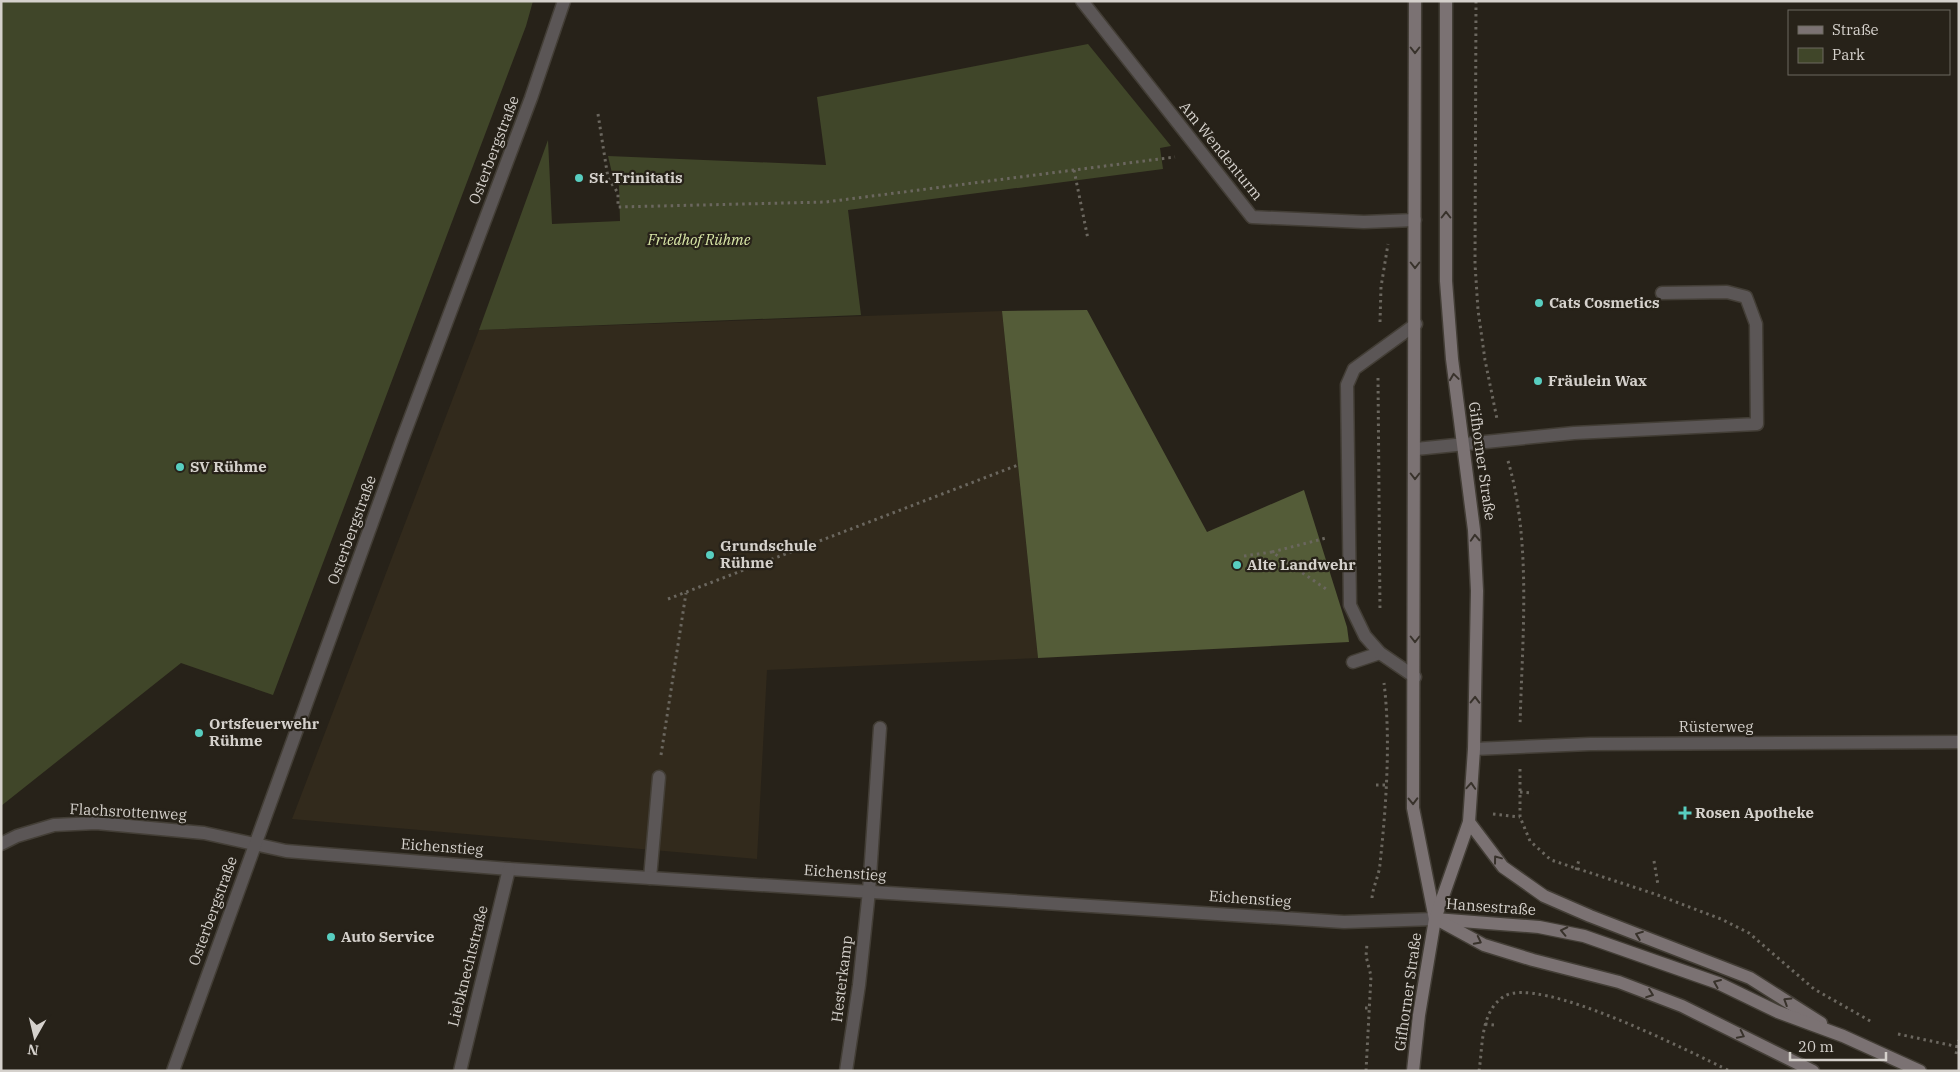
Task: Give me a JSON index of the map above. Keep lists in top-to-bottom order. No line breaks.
{"streets":{"main road":["Gifhorner Straße","Hansestraße"],"street":["Osterbergstraße","Am Wendenturm","Rüsterweg","Flachsrottenweg","Eichenstieg","Liebknechtstraße","Hesterkamp"]},"crossings":[["Osterbergstraße","Flachsrottenweg"],["Osterbergstraße","Eichenstieg"],["Am Wendenturm","Gifhorner Straße"],["Gifhorner Straße","Rüsterweg"],["Gifhorner Straße","Eichenstieg"],["Gifhorner Straße","Hansestraße"],["Flachsrottenweg","Eichenstieg"],["Eichenstieg","Hansestraße"],["Eichenstieg","Liebknechtstraße"],["Eichenstieg","Hesterkamp"]],"parks":["Friedhof Rühme"],"places":{"other":["St. Trinitatis","Cats Cosmetics","Fräulein Wax","SV Rühme","Grundschule Rühme","Alte Landwehr","Ortsfeuerwehr Rühme","Auto Service"],"health":["Rosen Apotheke"]},"legend":["Straße","Park"],"scale_bar":"20 m","north":"bottom"}
